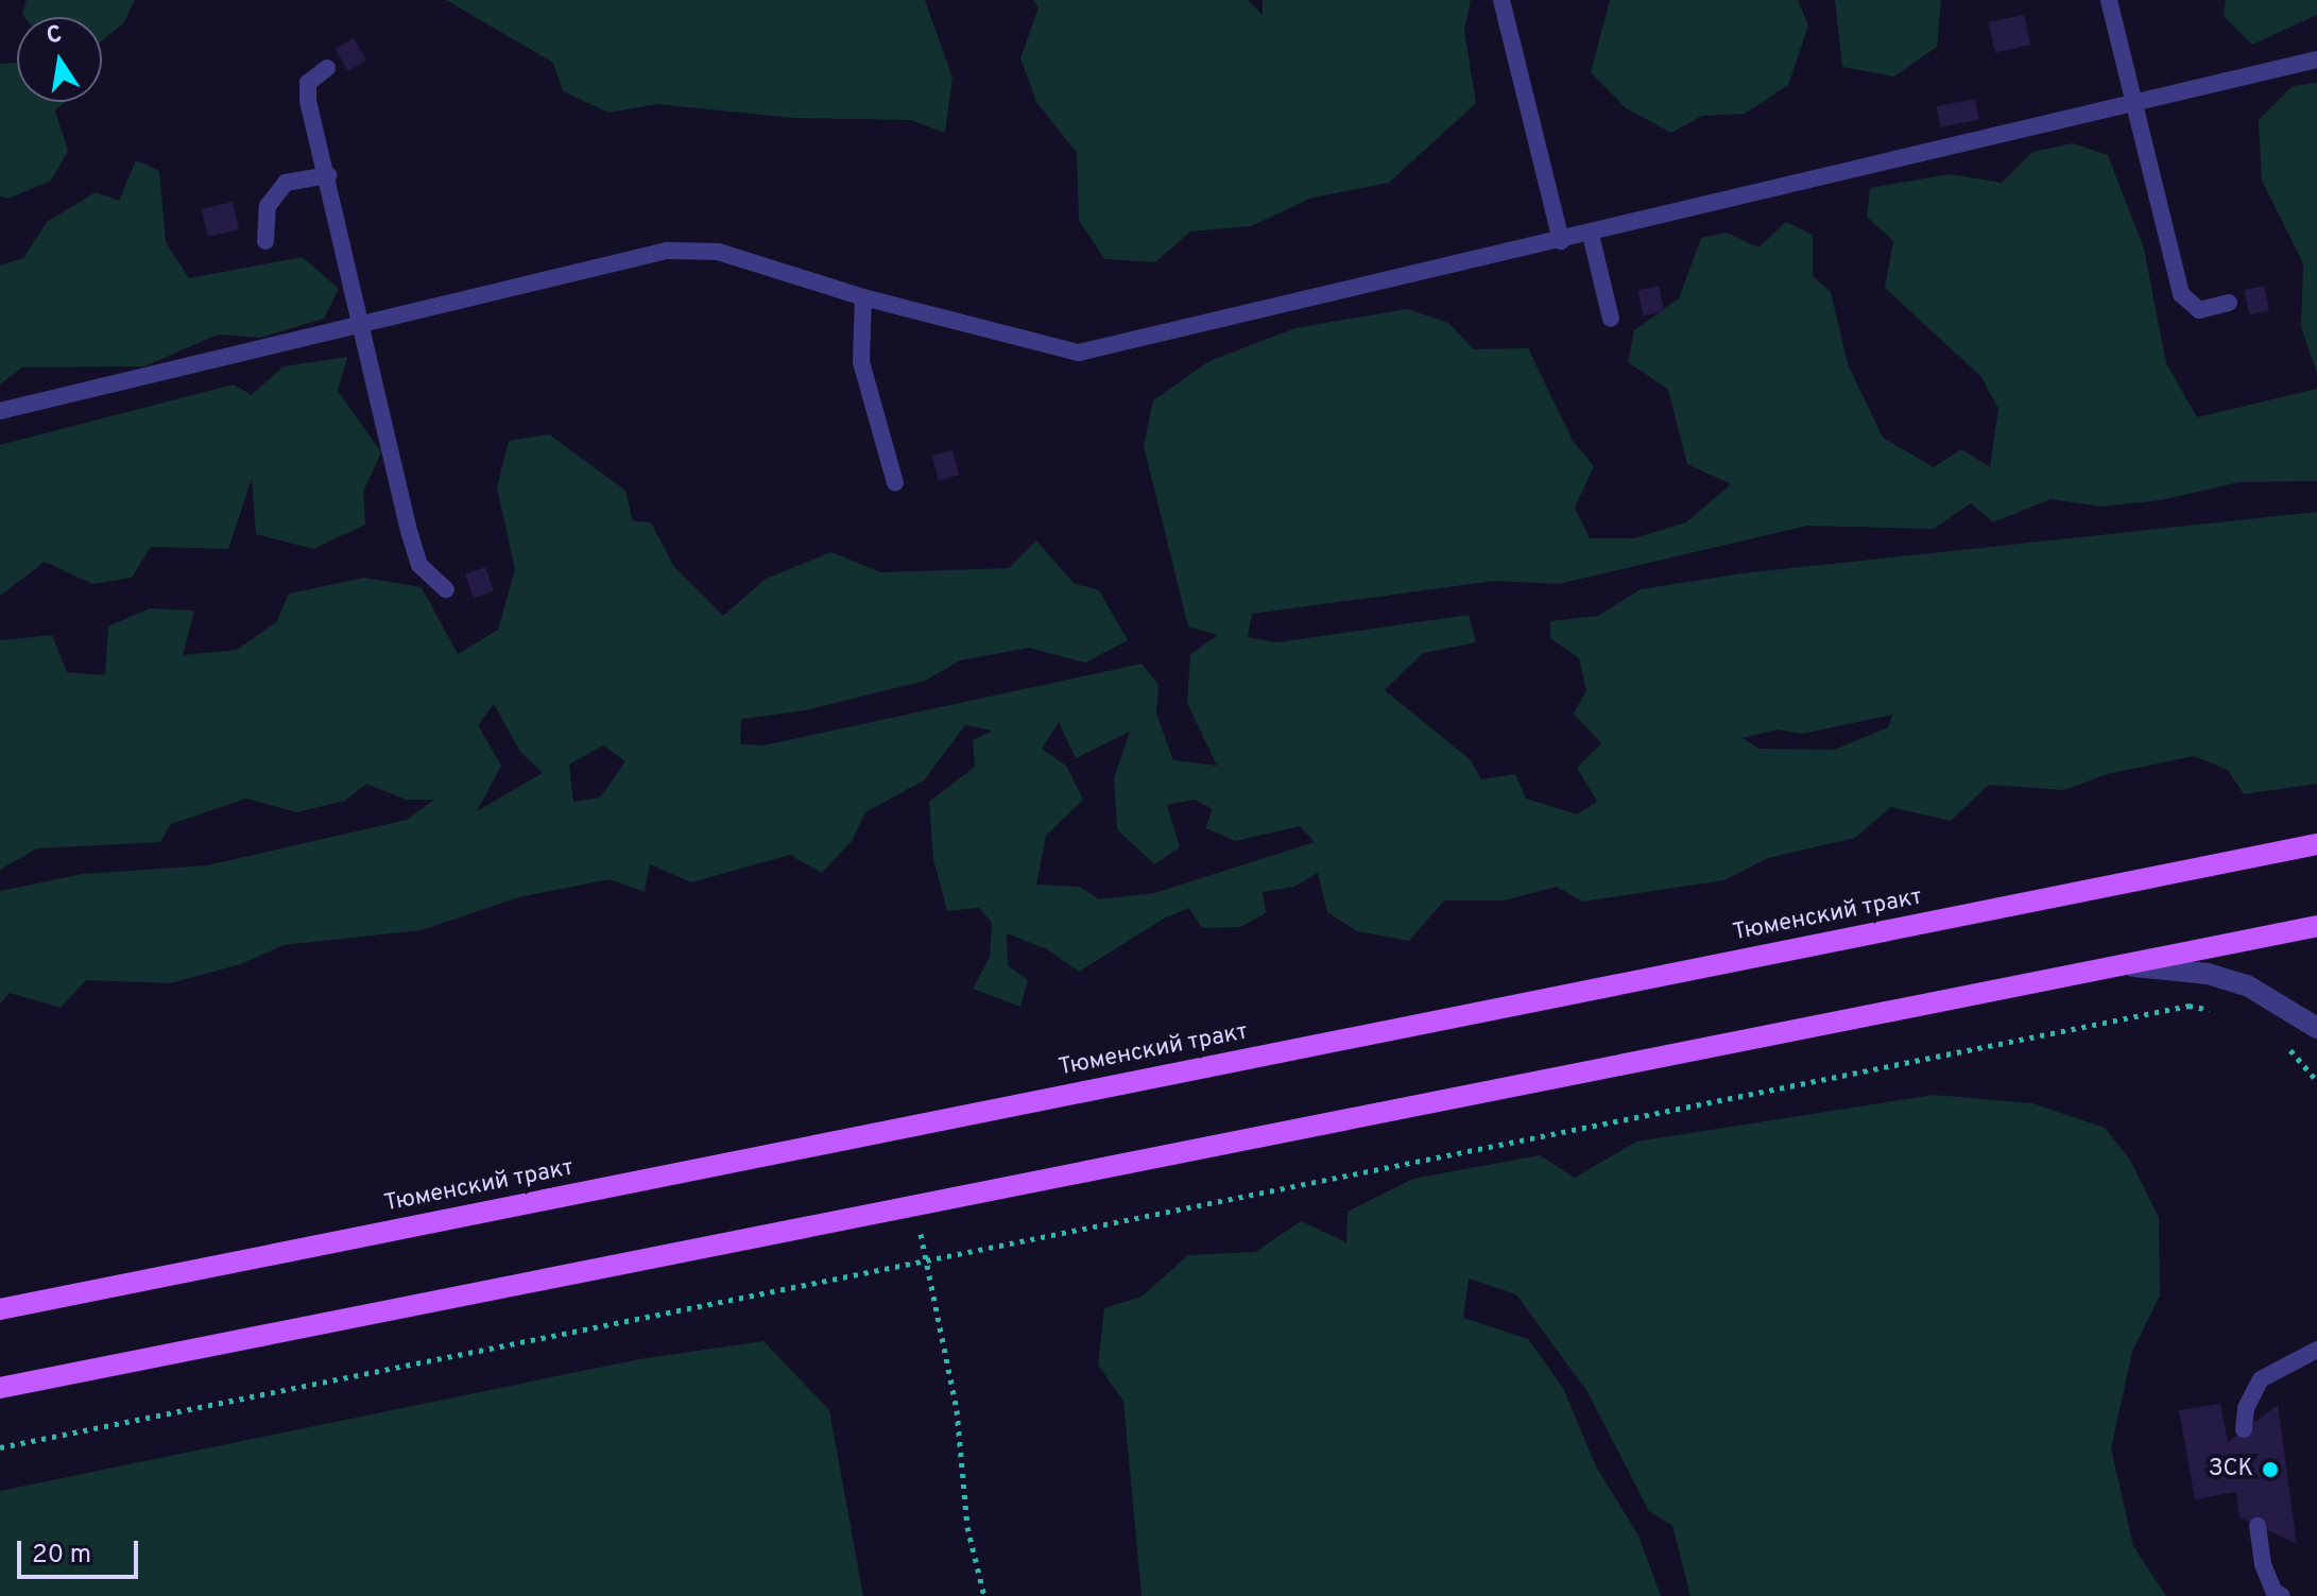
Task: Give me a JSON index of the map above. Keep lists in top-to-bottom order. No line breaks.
{"streets":{"main road":["Тюменский тракт"]},"places":["ЗСК"],"scale_bar":"20 m","north":"top"}
